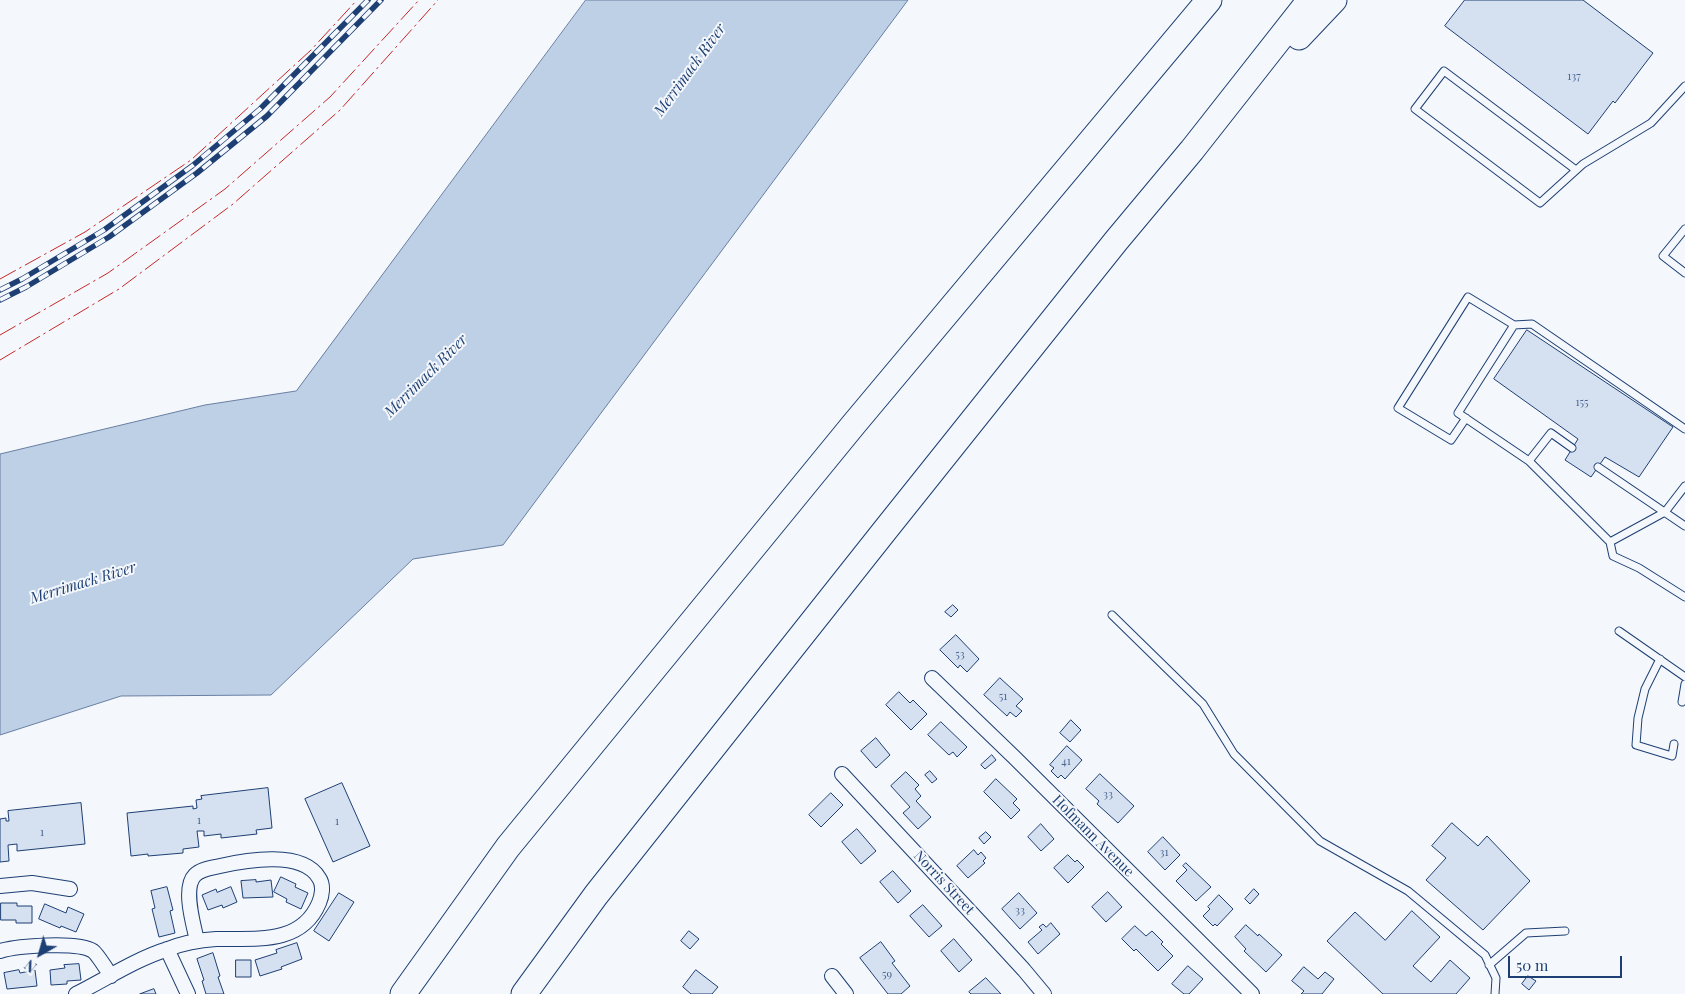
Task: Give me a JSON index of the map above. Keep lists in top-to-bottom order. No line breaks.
{"streets":{"street":["Hofmann Avenue","Norris Street"]},"water":["Merrimack River"],"house_numbers":["137","155","53","51","41","33","1","1","1","31","33","59"],"scale_bar":"50 m","north":"bottom left"}
